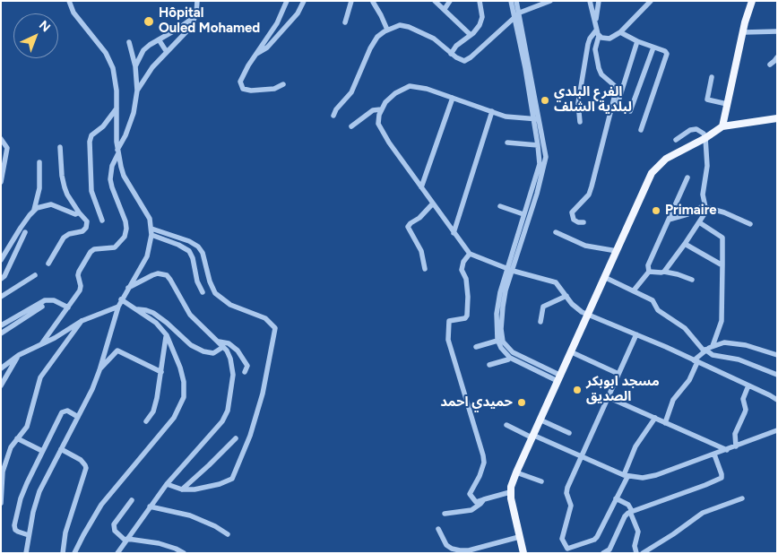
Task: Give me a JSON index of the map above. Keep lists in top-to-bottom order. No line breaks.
{"places":["Hôpital Ouled Mohamed","الفرع البلدي لبلدية الشلف","Primaire","مسجد ابوبكر الصديق","حميدي احمد"],"north":"top right"}
